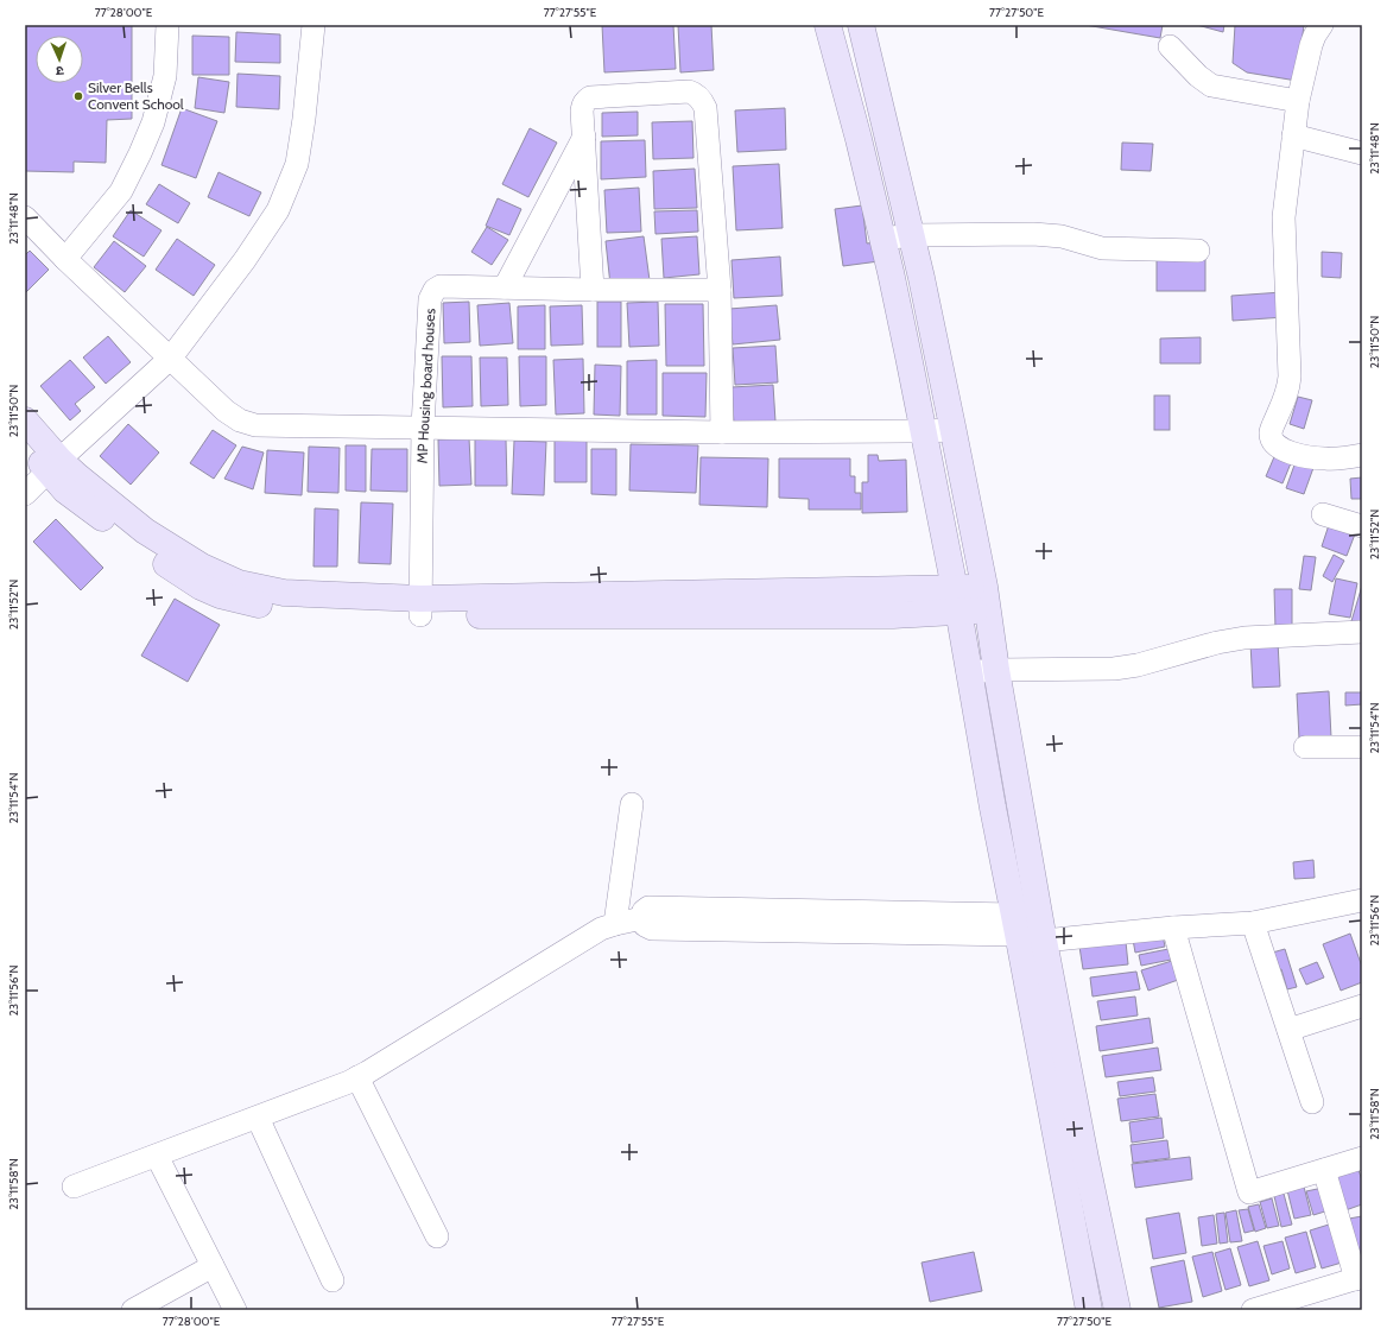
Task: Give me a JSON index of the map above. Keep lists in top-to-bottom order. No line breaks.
{"streets":{"street":["MP Housing board houses"]},"places":["Silver Bells Convent School"],"north":"bottom","coordinates":["77°28'00\"E","77°27'55\"E","77°27'50\"E","23°11'48\"N","23°11'50\"N","23°11'52\"N","23°11'54\"N","23°11'56\"N","23°11'58\"N"]}
